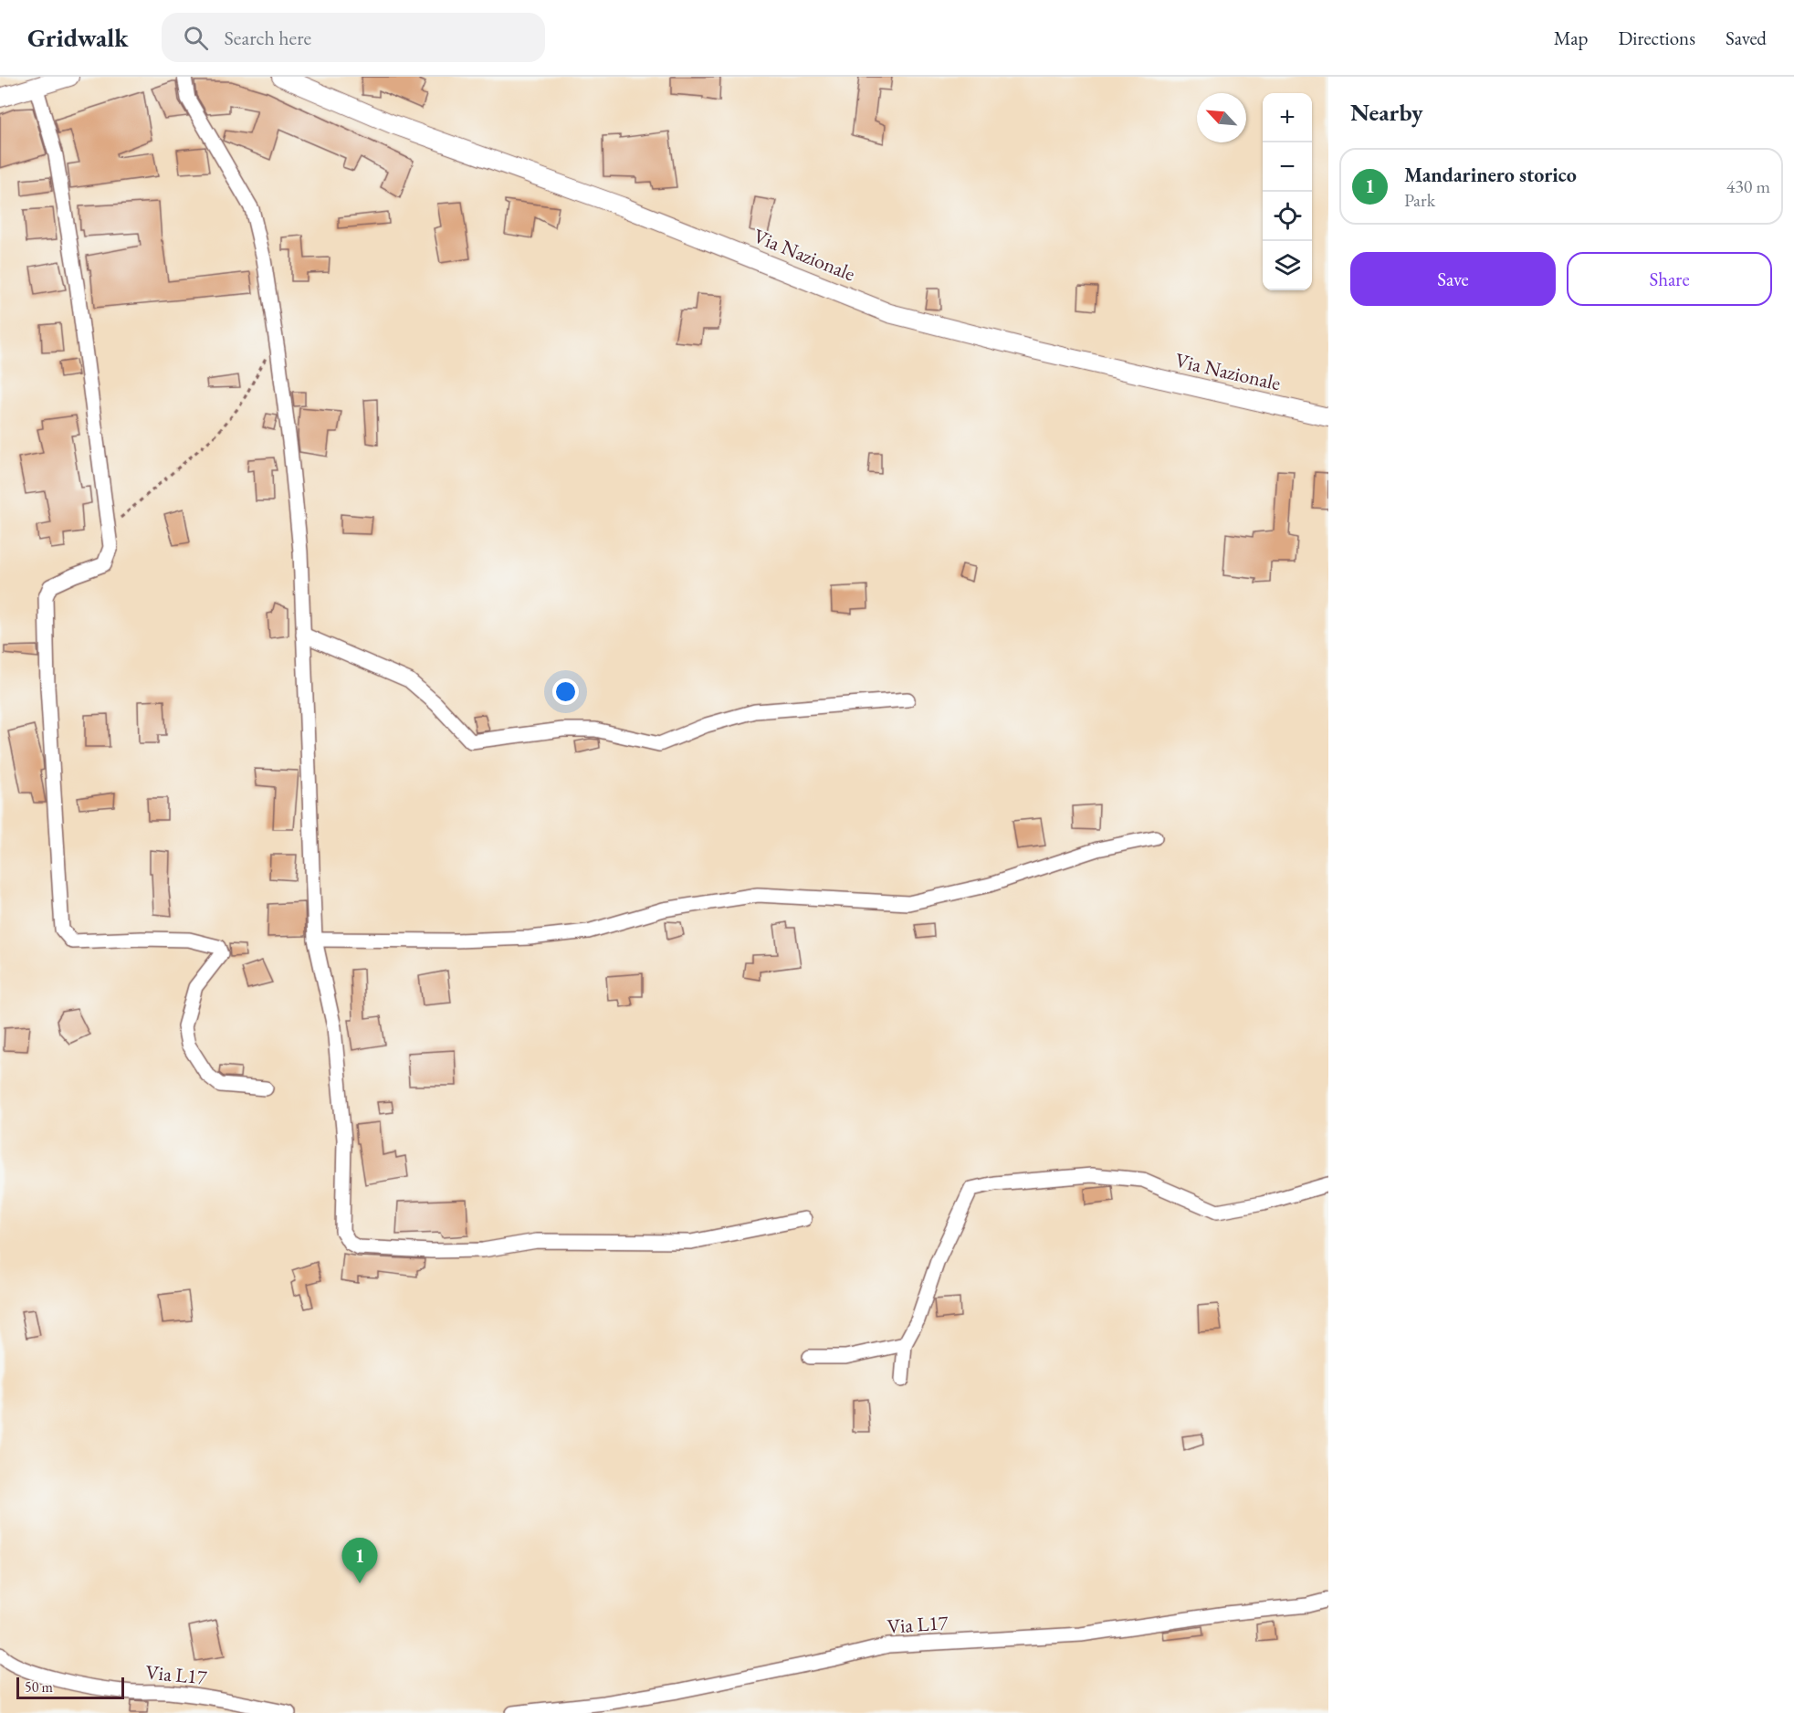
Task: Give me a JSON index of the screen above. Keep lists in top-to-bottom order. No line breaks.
{"streets":{"main road":["Via Nazionale"],"street":["Via L17"]},"scale_bar":"50 m","north":"top left","page":{"header":"Gridwalk","search":"Search here","nav":["Map","Directions","Saved"],"heading":"Nearby","map_buttons":["+","−"],"list":[{"mark":"1","name":"Mandarinero storico","note":"Park","value":"430 m"}],"buttons":["Save","Share"],"pins":"1","scale":"50 m"}}
